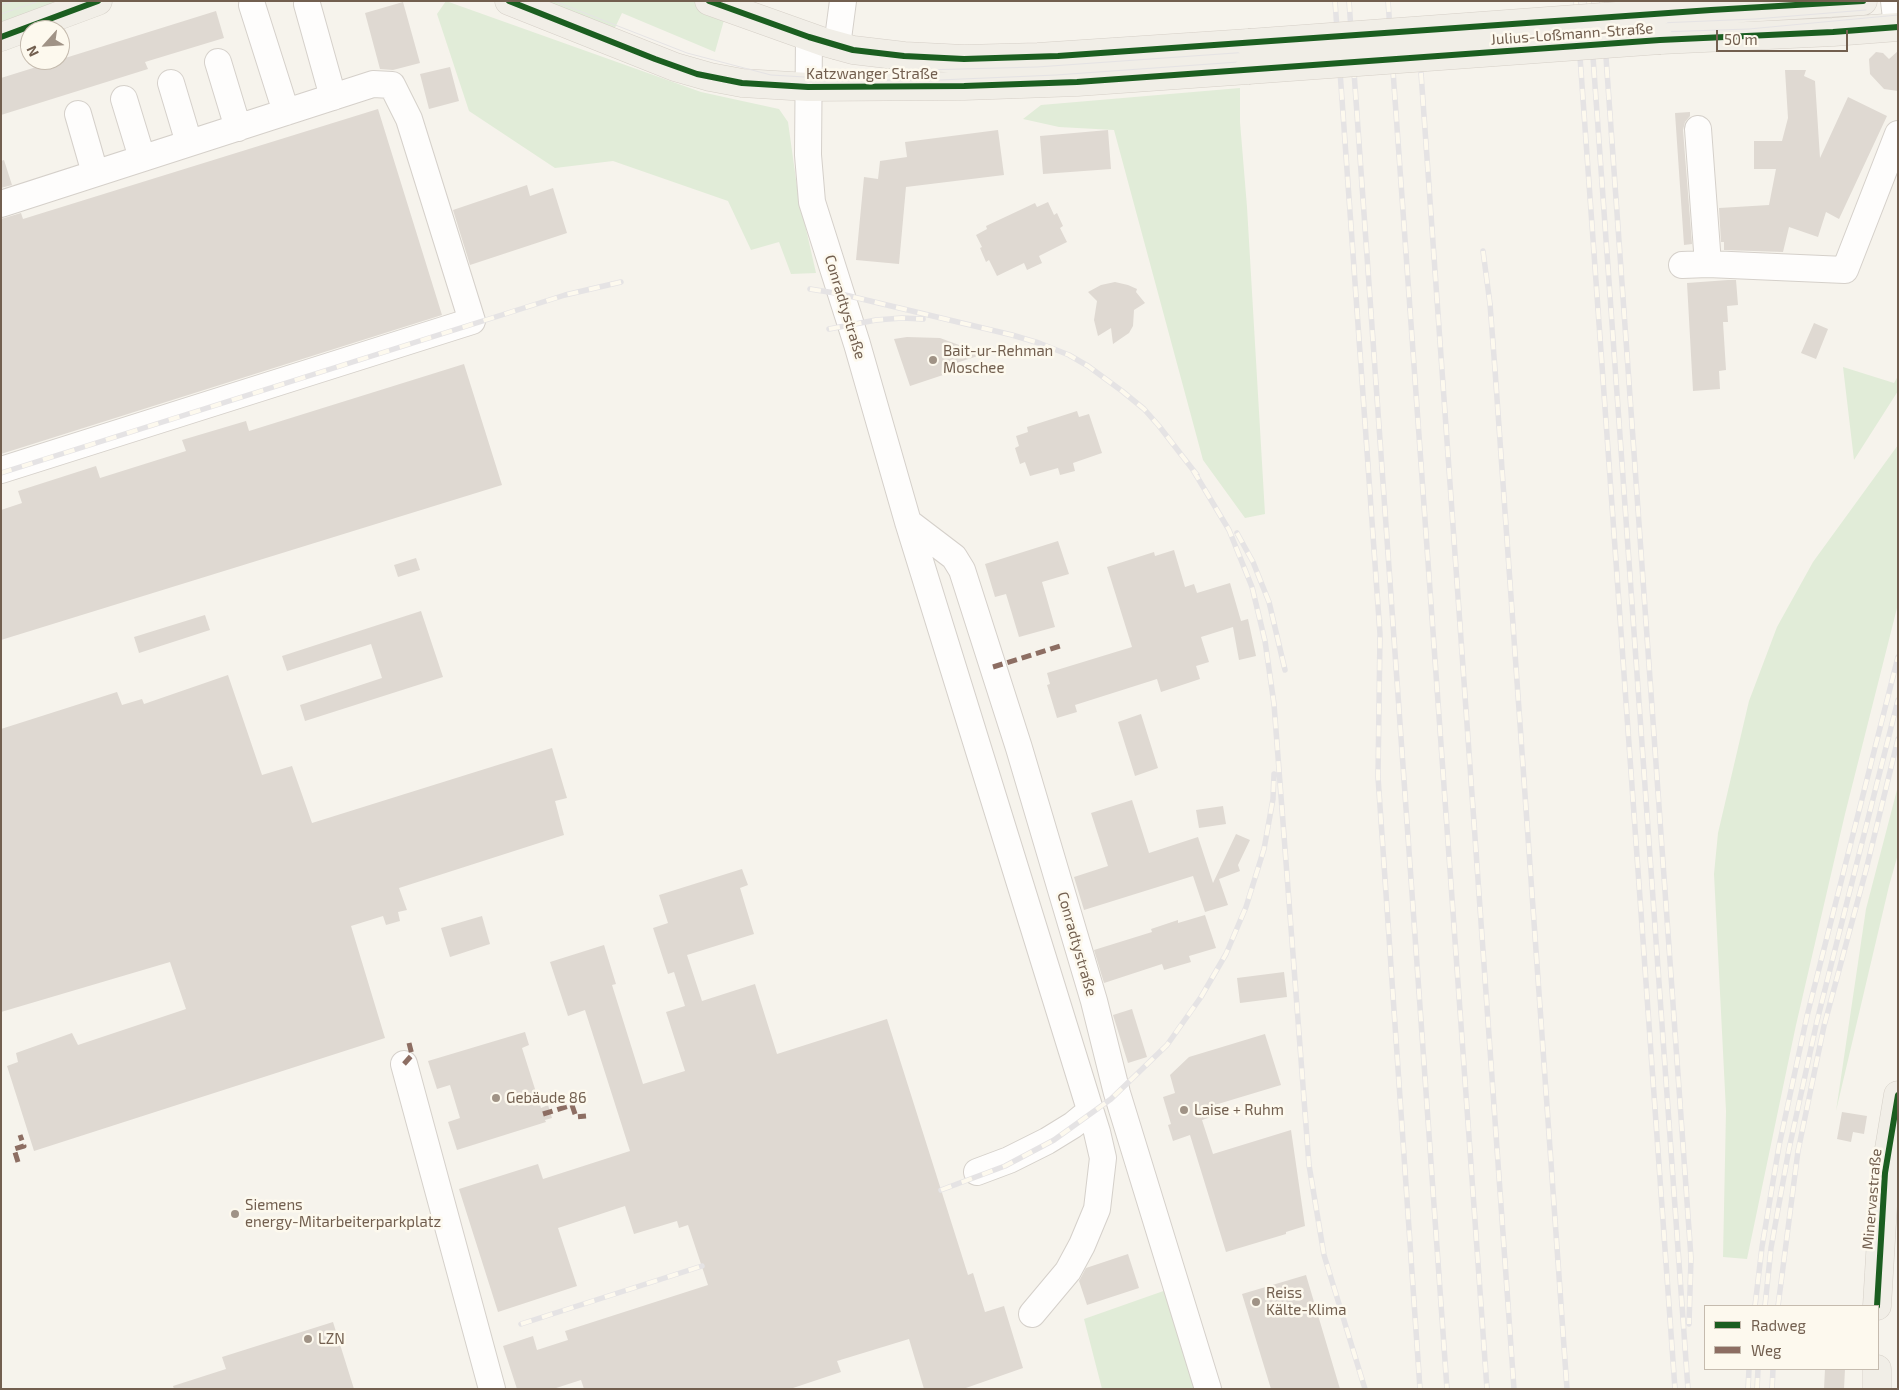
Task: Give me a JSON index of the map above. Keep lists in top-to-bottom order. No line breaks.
{"streets":{"main road":["Julius-Loßmann-Straße","Katzwanger Straße","Minervastraße"],"street":["Conradtystraße"]},"crossings":[["Julius-Loßmann-Straße","Katzwanger Straße"],["Katzwanger Straße","Conradtystraße"]],"places":["Bait-ur-Rehman Moschee","Gebäude 86","Laise + Ruhm","Siemens energy-Mitarbeiterparkplatz","Reiss Kälte-Klima","LZN"],"legend":["Radweg","Weg"],"scale_bar":"50 m","north":"bottom left"}
